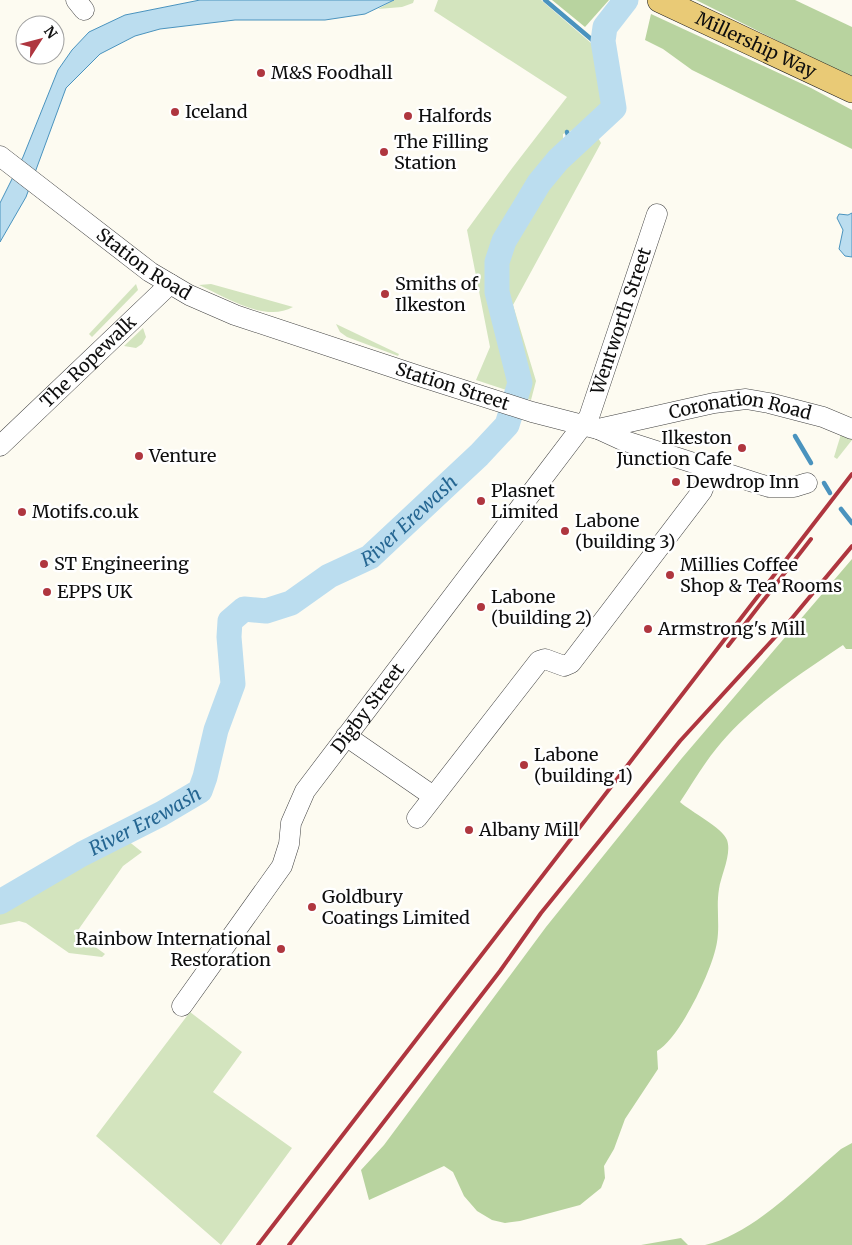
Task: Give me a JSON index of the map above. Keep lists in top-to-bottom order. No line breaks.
{"streets":{"main road":["Millership Way"],"street":["Station Road","Wentworth Street","The Ropewalk","Station Street","Coronation Road","Digby Street"]},"crossings":[["Station Road","The Ropewalk"],["Station Road","Station Street"],["Wentworth Street","Station Street"],["Wentworth Street","Digby Street"],["Station Street","Coronation Road"],["Station Street","Digby Street"]],"water":["River Erewash"],"places":["M&S Foodhall","Iceland","Halfords","The Filling Station","Smiths of Ilkeston","Ilkeston Junction Cafe","Venture","Dewdrop Inn","Plasnet Limited","Motifs.co.uk","Labone (building 3)","ST Engineering","Millies Coffee Shop & Tea Rooms","EPPS UK","Labone (building 2)","Armstrong's Mill","Labone (building 1)","Albany Mill","Goldbury Coatings Limited","Rainbow International Restoration"],"north":"top right"}
